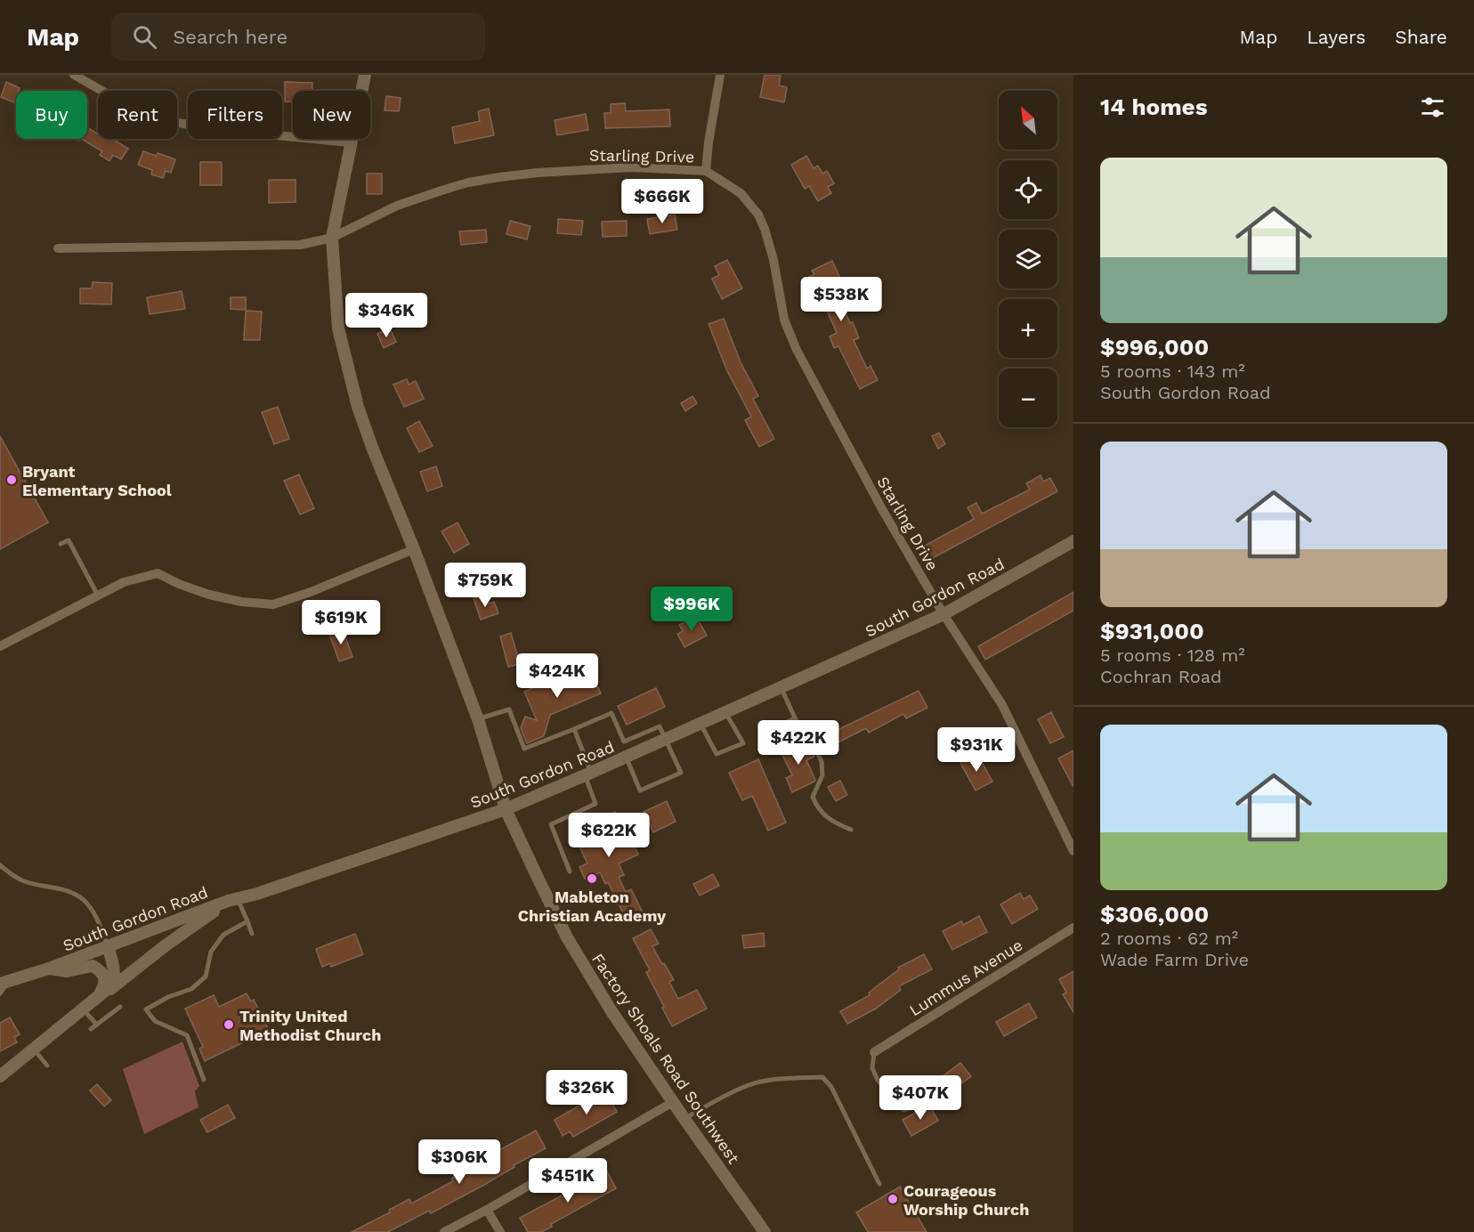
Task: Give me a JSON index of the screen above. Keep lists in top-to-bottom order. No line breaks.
{"streets":{"street":["Starling Drive","South Gordon Road","Lummus Avenue","Factory Shoals Road Southwest"]},"crossings":[["Starling Drive","South Gordon Road"],["Starling Drive","Factory Shoals Road Southwest"],["South Gordon Road","Factory Shoals Road Southwest"]],"places":["Bryant Elementary School","Mableton Christian Academy","Trinity United Methodist Church","Courageous Worship Church"],"north":"top left","page":{"header":"Map","search":"Search here","nav":["Map","Layers","Share"],"heading":"14 homes","map_buttons":["+","−"],"chip":["Buy","Rent","Filters","New"],"list":[{"name":"$996,000","note":"5 rooms · 143 m² · South Gordon Road"},{"name":"$931,000","note":"5 rooms · 128 m² · Cochran Road"},{"name":"$306,000","note":"2 rooms · 62 m² · Wade Farm Drive"}],"price":["$666K","$538K","$346K","$759K","$996K","$619K","$424K","$422K","$931K","$622K","$326K","$407K","$306K","$451K"]}}
